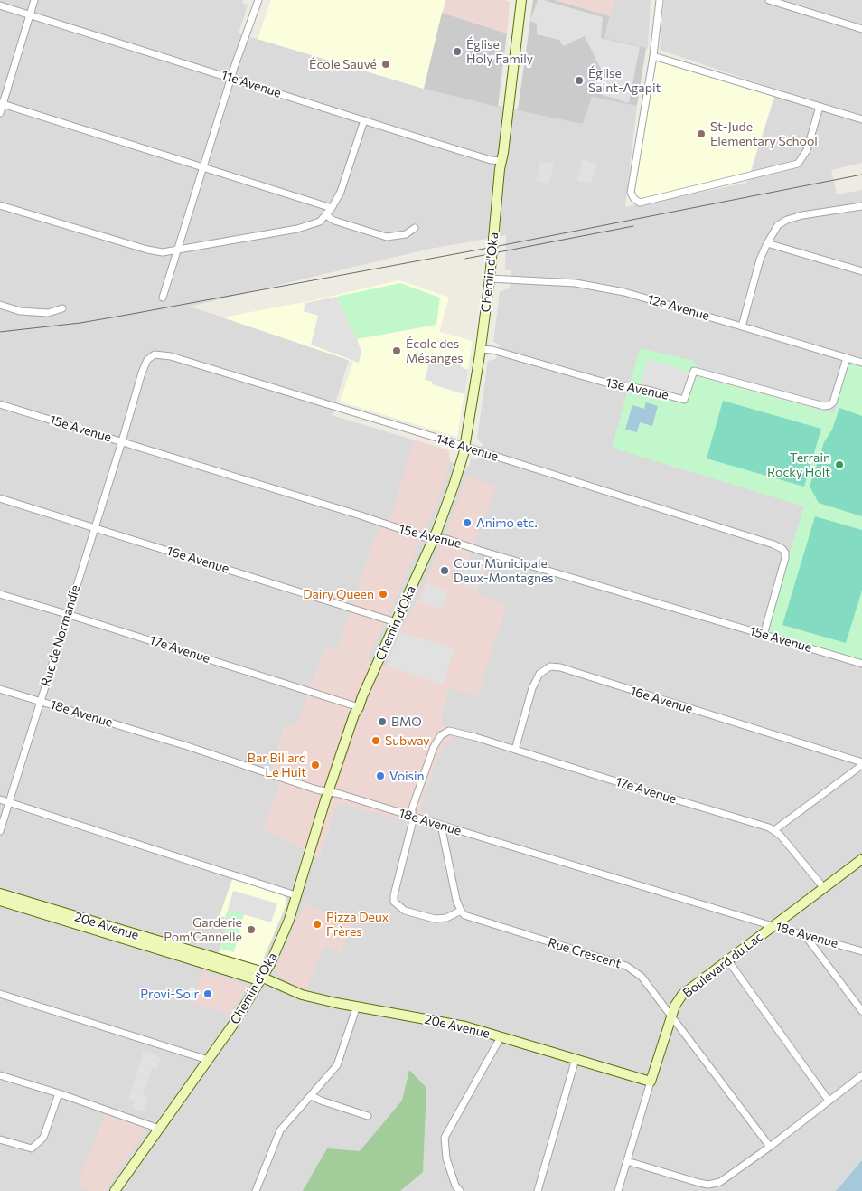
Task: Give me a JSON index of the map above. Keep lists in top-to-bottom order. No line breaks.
{"streets":{"main road":["Chemin d'Oka","20e Avenue","Boulevard du Lac"],"street":["11e Avenue","12e Avenue","13e Avenue","15e Avenue","14e Avenue","16e Avenue","Rue de Normandie","17e Avenue","18e Avenue","Rue Crescent"]},"crossings":[["11e Avenue","Chemin d'Oka"],["Chemin d'Oka","12e Avenue"],["Chemin d'Oka","13e Avenue"],["Chemin d'Oka","15e Avenue"],["Chemin d'Oka","14e Avenue"],["Chemin d'Oka","16e Avenue"],["Chemin d'Oka","17e Avenue"],["Chemin d'Oka","18e Avenue"],["Chemin d'Oka","20e Avenue"],["12e Avenue","13e Avenue"],["15e Avenue","14e Avenue"],["15e Avenue","Rue de Normandie"],["14e Avenue","Rue de Normandie"],["16e Avenue","Rue de Normandie"],["16e Avenue","17e Avenue"],["Rue de Normandie","17e Avenue"],["Rue de Normandie","18e Avenue"],["17e Avenue","18e Avenue"],["17e Avenue","Boulevard du Lac"],["18e Avenue","Boulevard du Lac"],["20e Avenue","Boulevard du Lac"],["Rue Crescent","Boulevard du Lac"]],"places":["Église Holy Family","École Sauvé","Église Saint-Agapit","St-Jude Elementary School","École des Mésanges","Terrain Rocky Holt","Animo etc.","Cour Municipale Deux-Montagnes","Dairy Queen","BMO","Subway","Bar Billard Le Huit","Voisin","Pizza Deux Frères","Garderie Pom'Cannelle","Provi-Soir"]}
